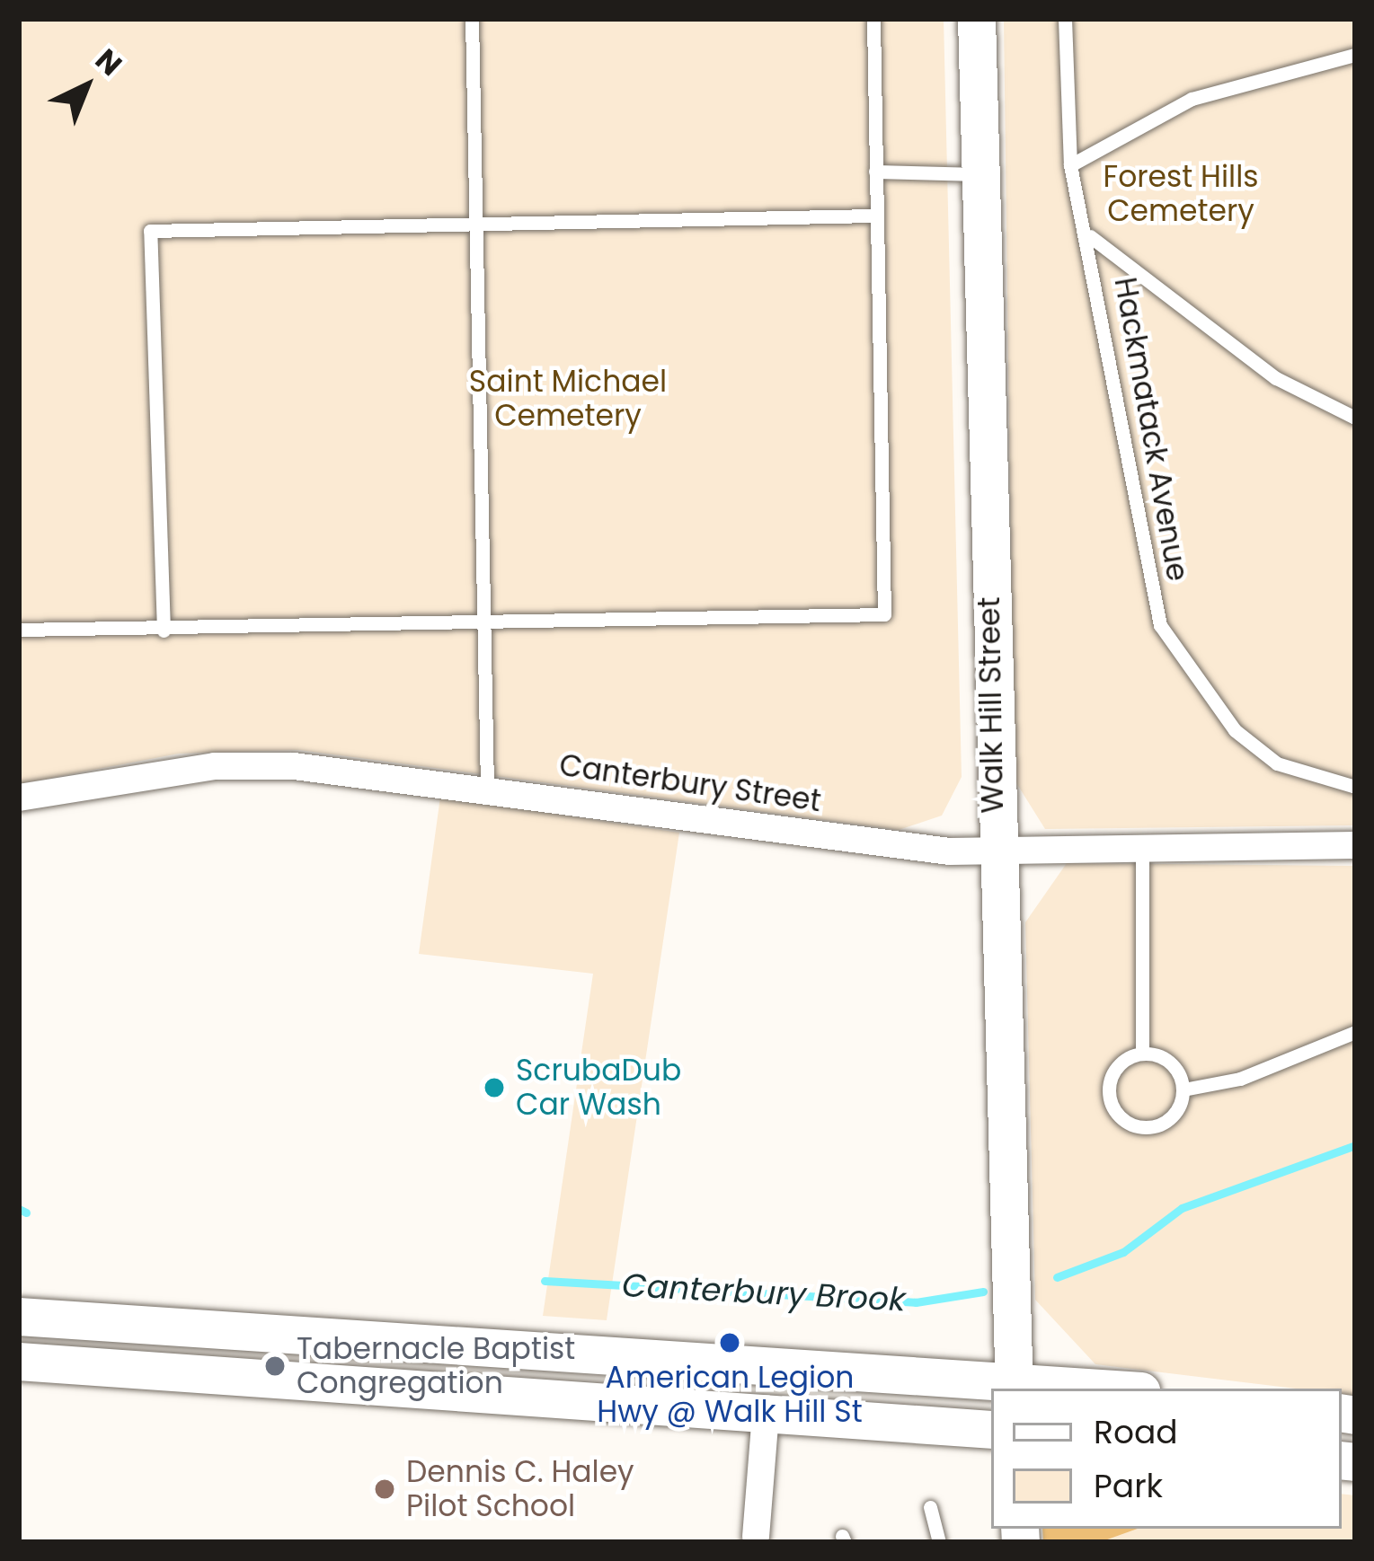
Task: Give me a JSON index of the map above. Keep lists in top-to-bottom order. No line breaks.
{"streets":{"main road":["Walk Hill Street"],"street":["Canterbury Street"],"lane":["Hackmatack Avenue"]},"crossings":[["Walk Hill Street","Canterbury Street"]],"water":["Canterbury Brook"],"parks":["Forest Hills Cemetery","Saint Michael Cemetery"],"places":["ScrubaDub Car Wash","American Legion Hwy @ Walk Hill St","Tabernacle Baptist Congregation","Dennis C. Haley Pilot School"],"legend":["Road","Park"],"north":"top right"}
